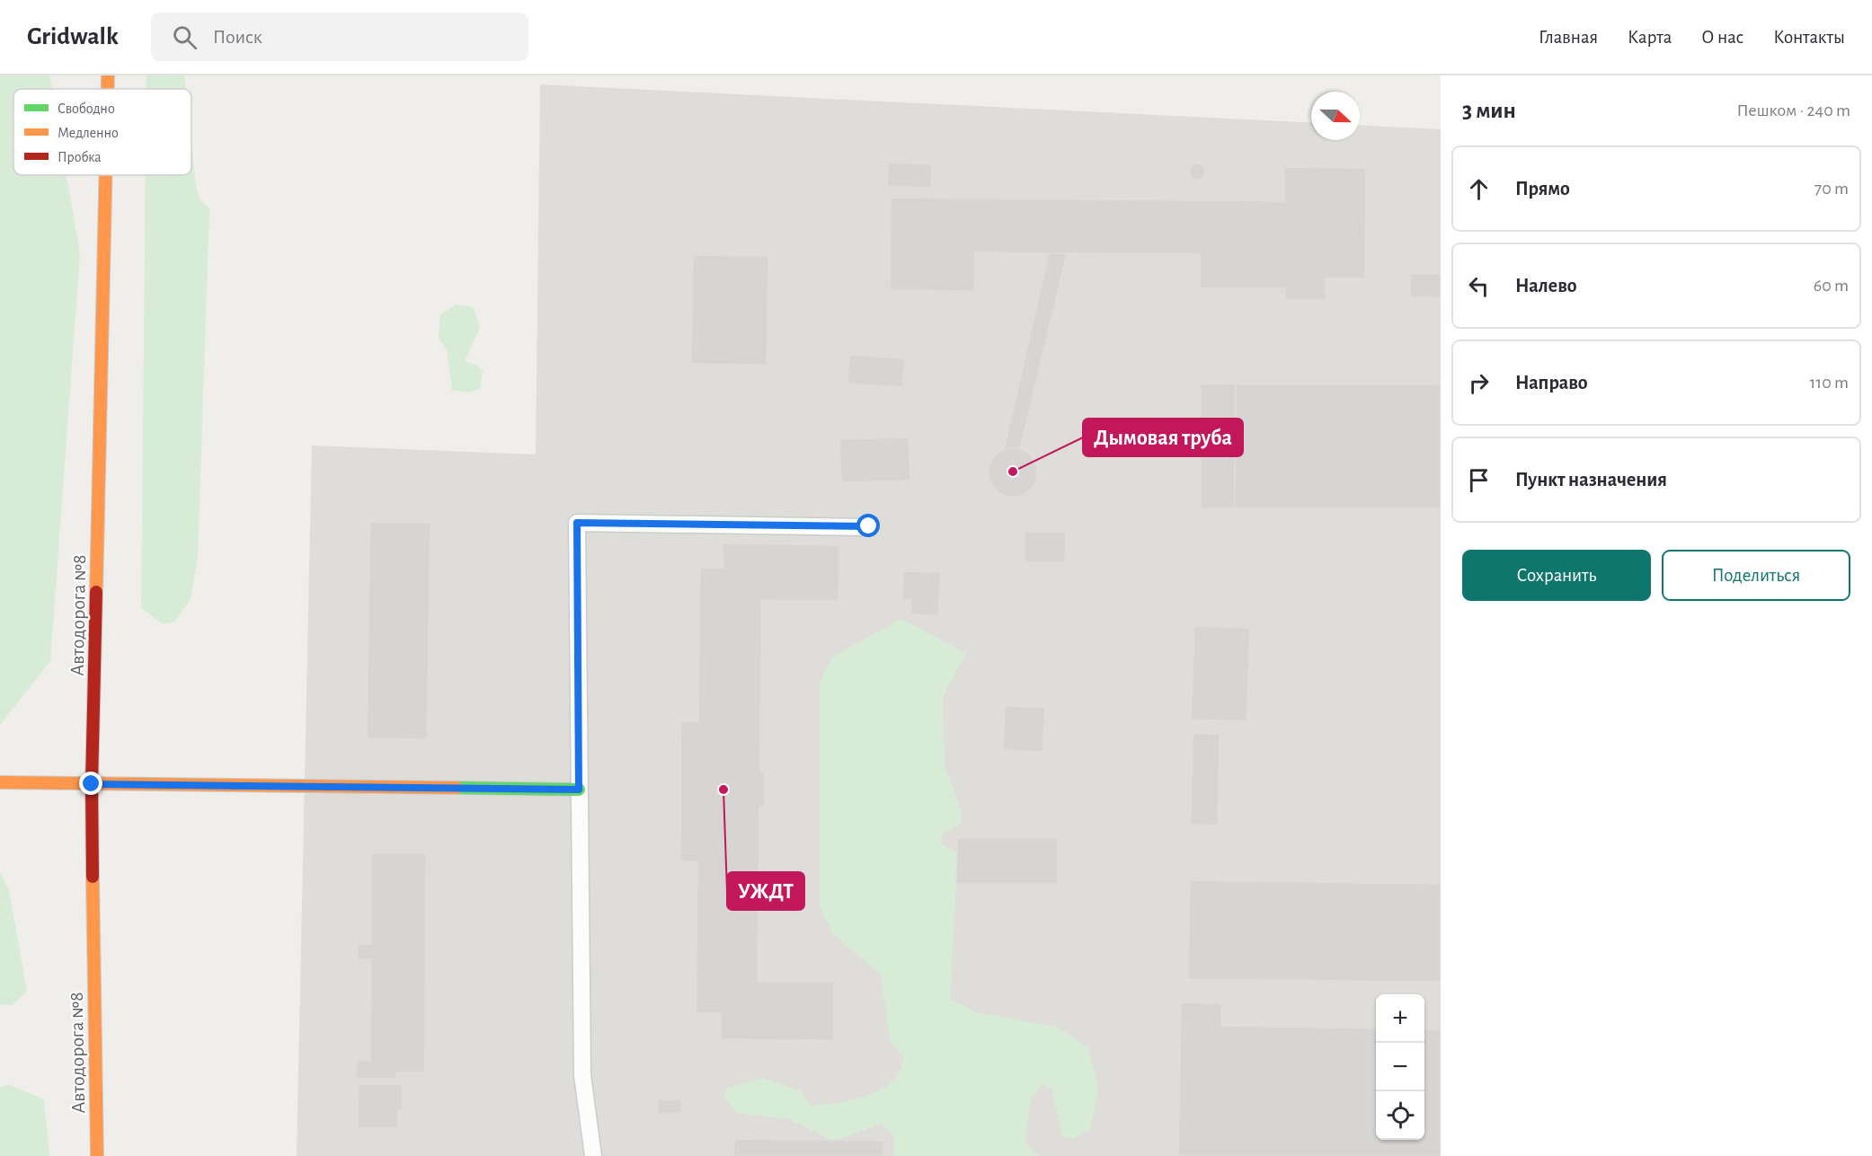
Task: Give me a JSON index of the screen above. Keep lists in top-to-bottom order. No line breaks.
{"streets":{"street":["Автодорога №8"]},"places":["Дымовая труба","УЖДТ"],"legend":["Свободно","Медленно","Пробка"],"north":"right","page":{"header":"Gridwalk","search":"Поиск","nav":["Главная","Карта","О нас","Контакты"],"heading":["3 мин","Пешком · 240 m"],"list":[["Прямо","70 m"],["Налево","60 m"],["Направо","110 m"],"Пункт назначения"],"buttons":["Сохранить","Поделиться"],"map_buttons":["+","−"]}}
